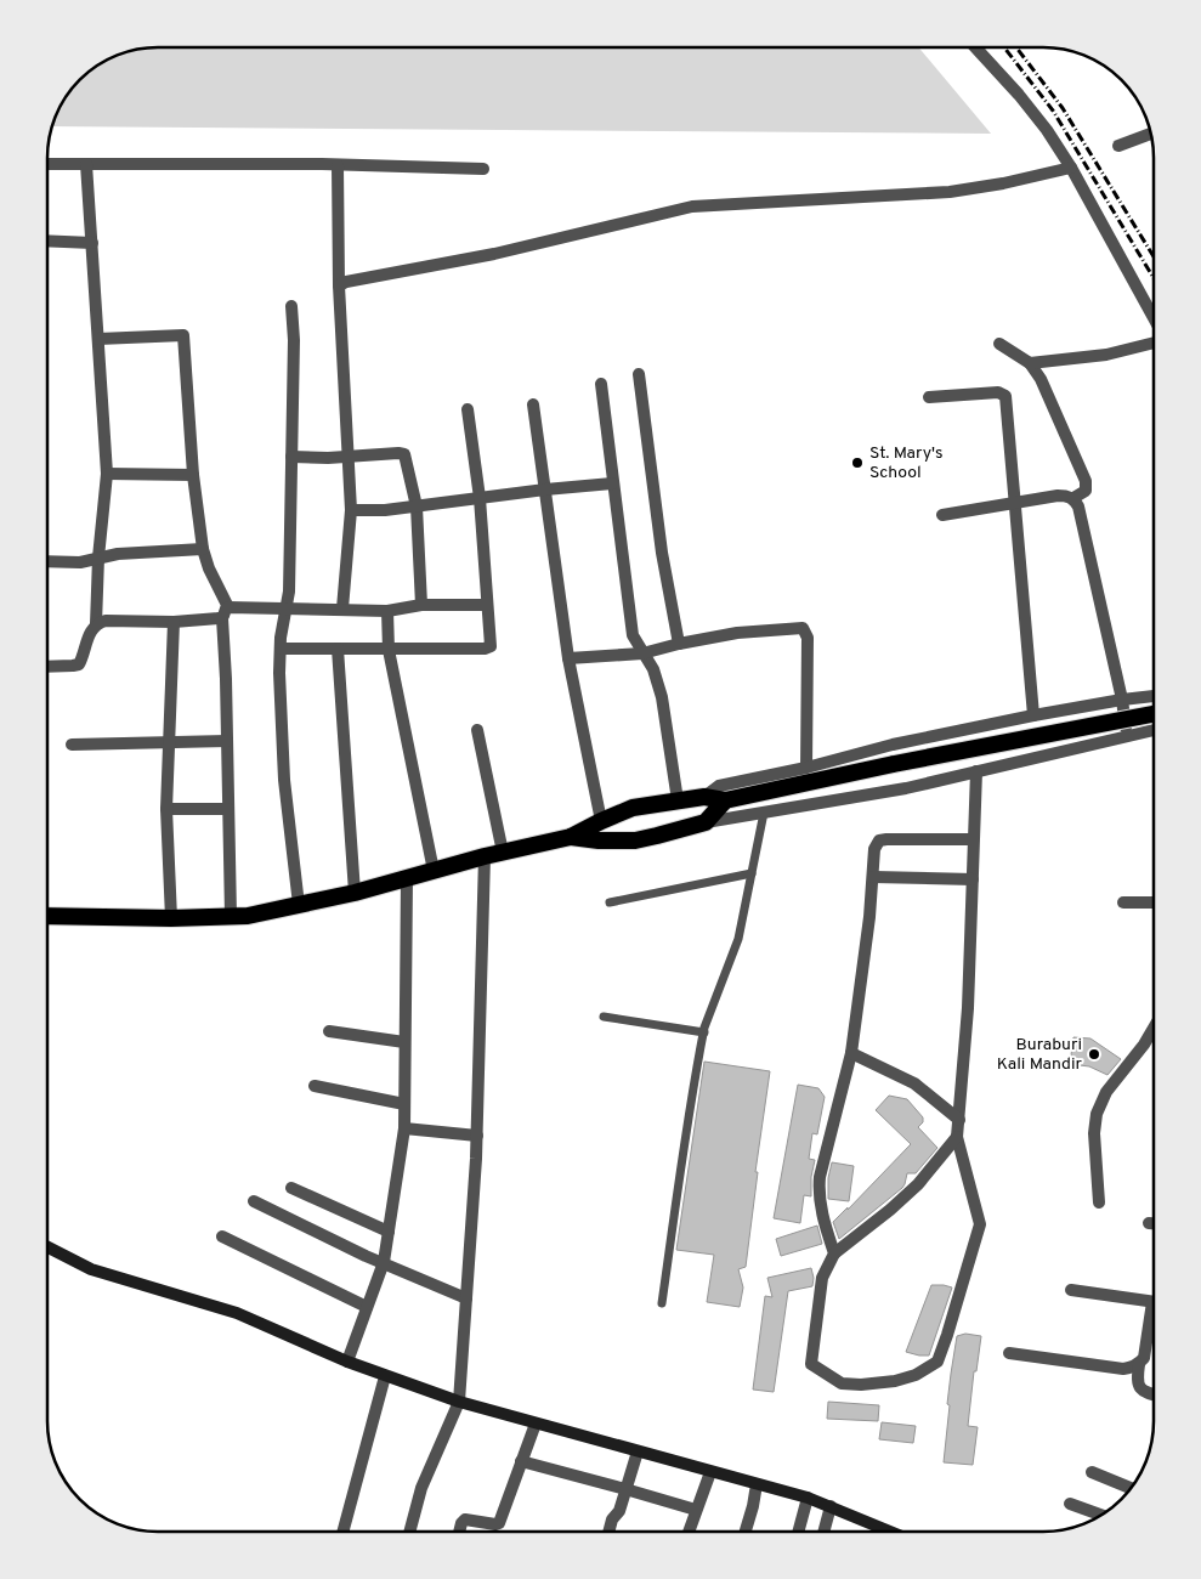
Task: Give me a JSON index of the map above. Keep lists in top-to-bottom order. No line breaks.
{"places":["St. Mary's School","Buraburi Kali Mandir"]}
